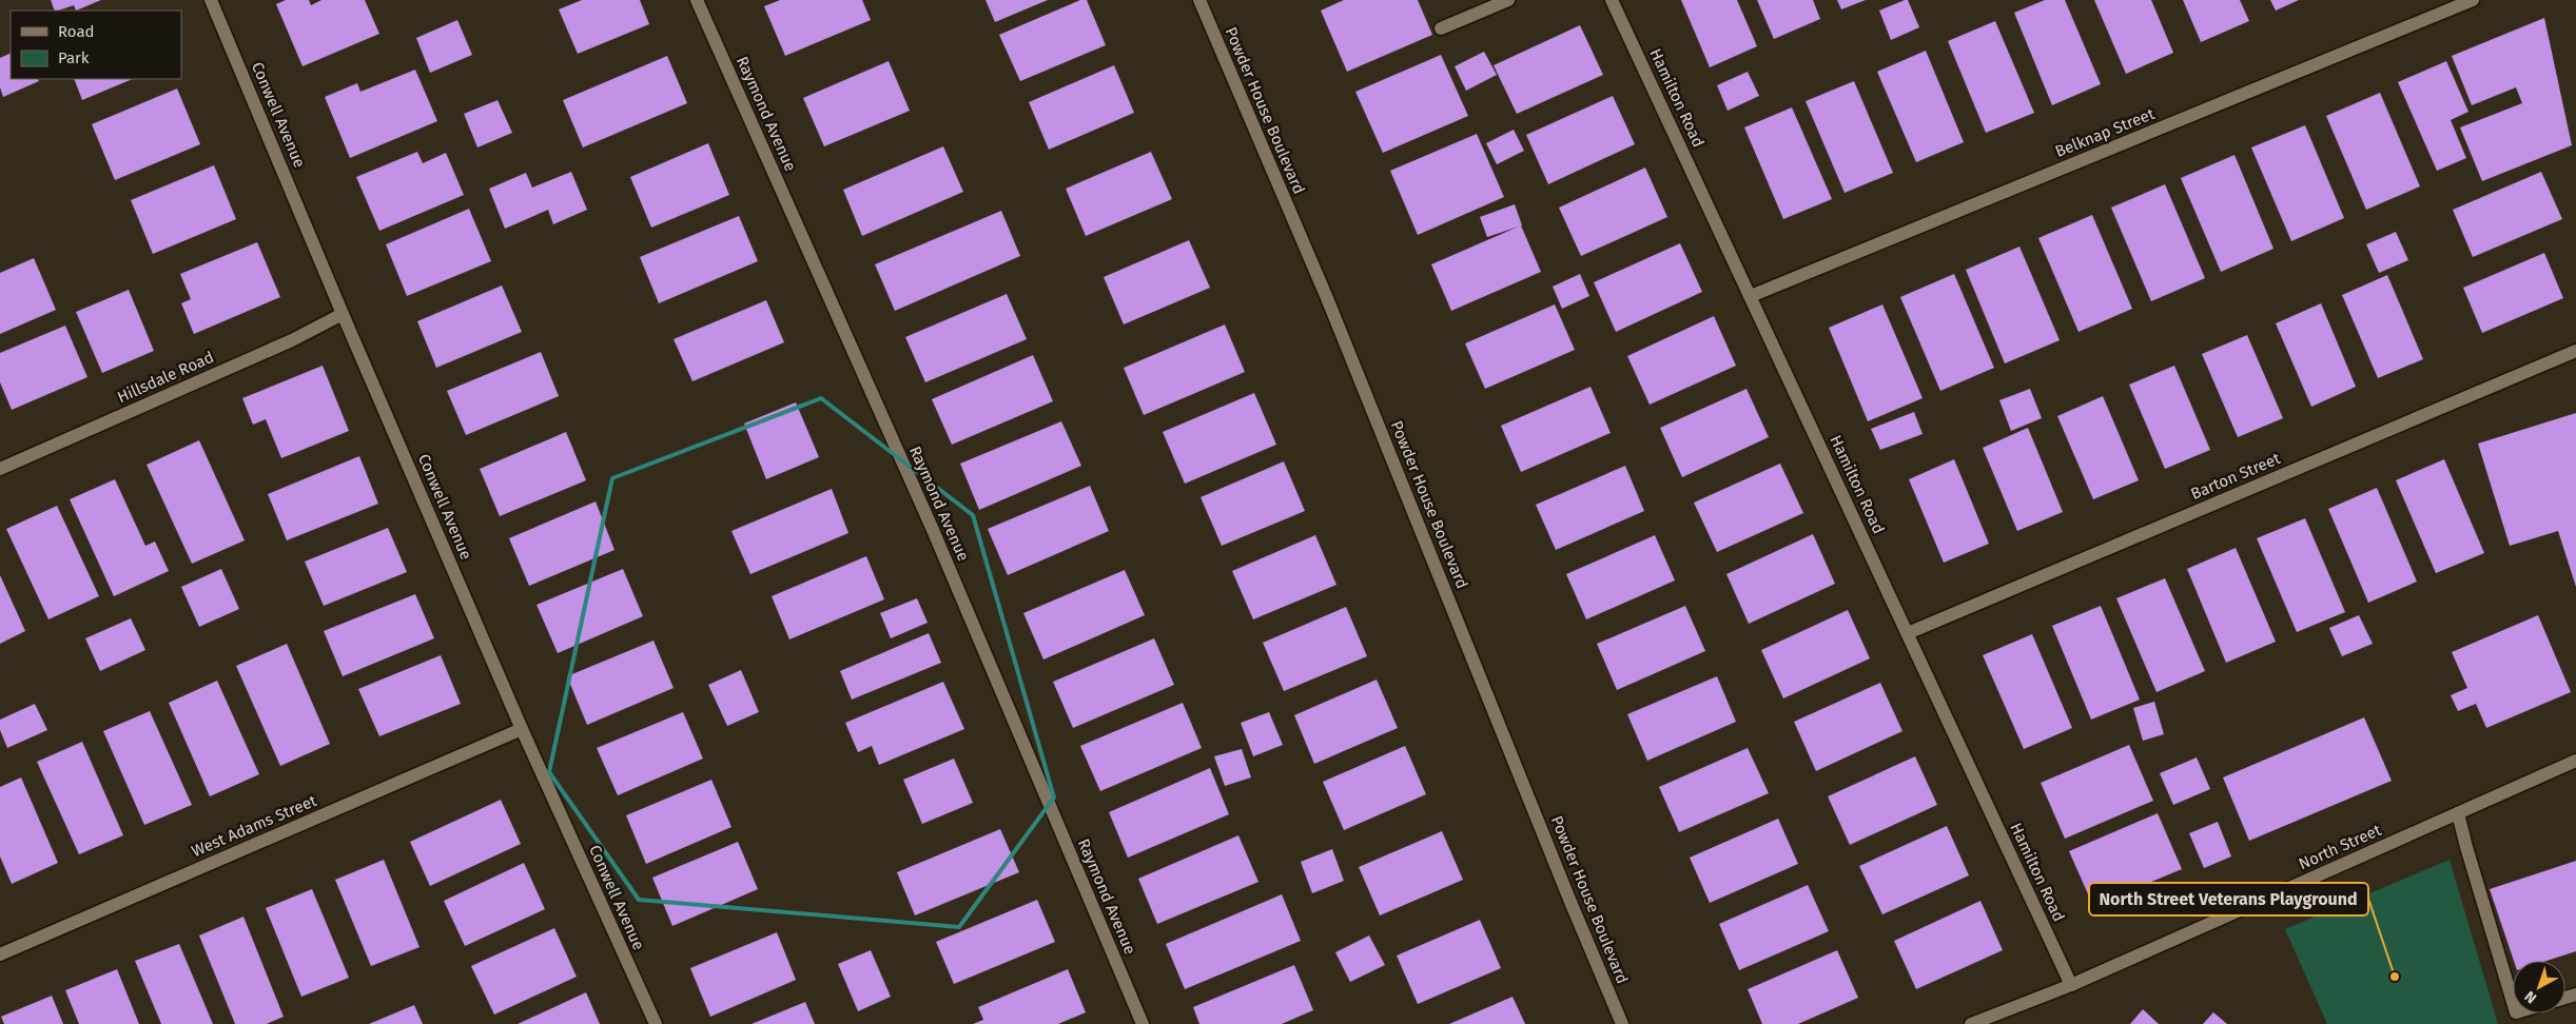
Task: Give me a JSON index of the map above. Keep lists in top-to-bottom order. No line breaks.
{"streets":{"street":["Hamilton Road","Powder House Boulevard","Raymond Avenue","Conwell Avenue","Belknap Street","Hillsdale Road","Barton Street","West Adams Street","North Street"]},"crossings":[["Hamilton Road","Belknap Street"],["Hamilton Road","Barton Street"],["Hamilton Road","North Street"],["Conwell Avenue","Hillsdale Road"],["Conwell Avenue","West Adams Street"]],"places":["North Street Veterans Playground"],"legend":["Road","Park"],"north":"bottom left"}
